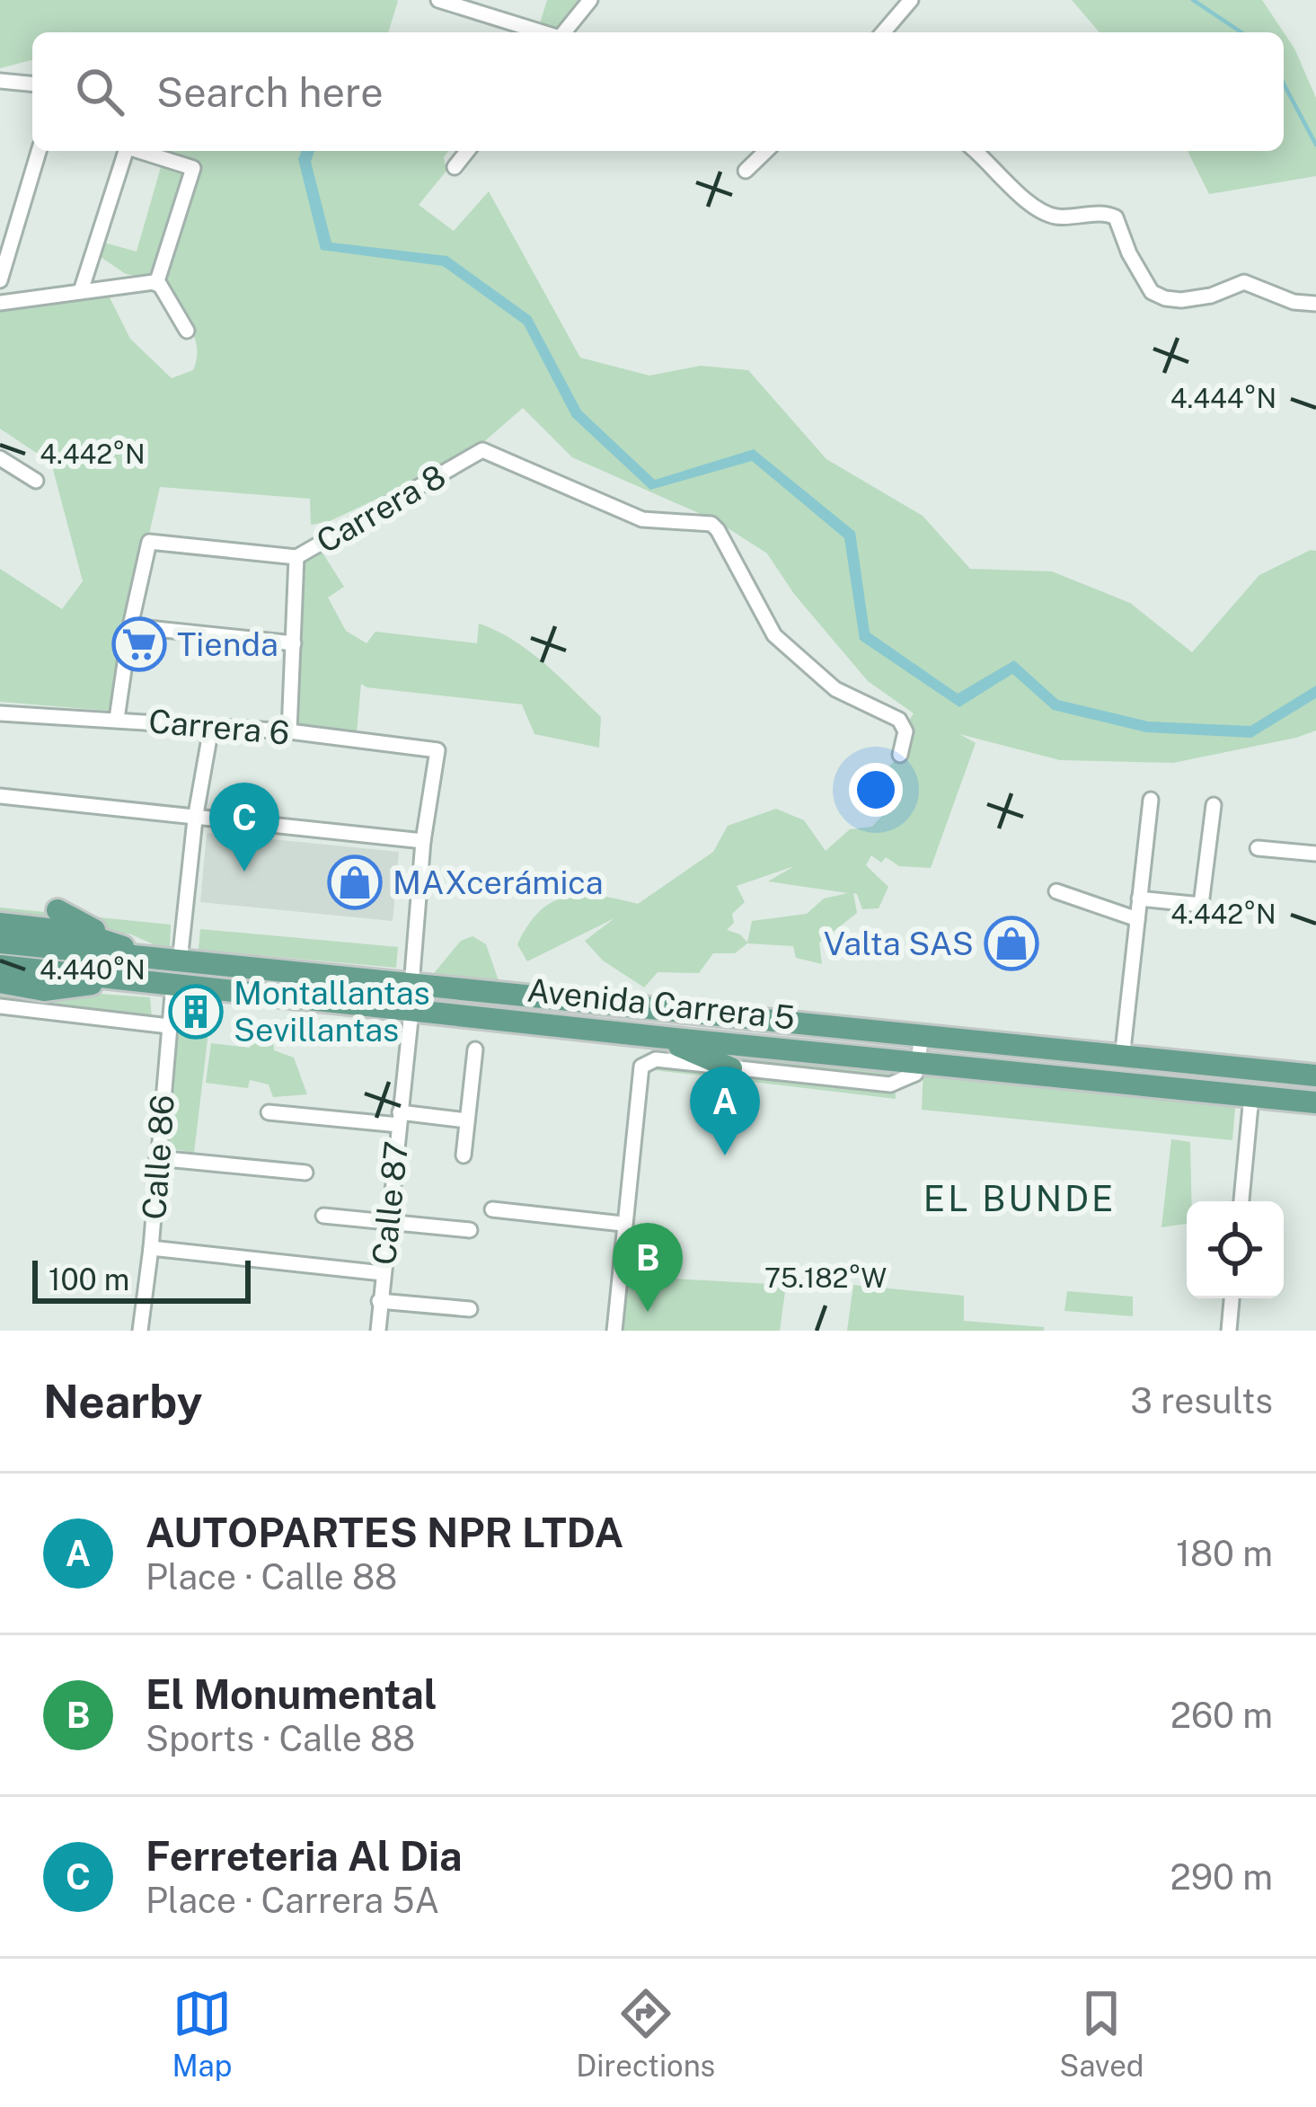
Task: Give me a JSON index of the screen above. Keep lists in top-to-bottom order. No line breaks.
{"streets":{"main road":["Avenida Carrera 5"],"street":["Carrera 8","Carrera 6","Calle 86","Calle 87"]},"crossings":[["Carrera 6","Calle 86"],["Avenida Carrera 5","Calle 86"],["Avenida Carrera 5","Calle 87"]],"districts":["EL BUNDE"],"places":{"supermarket":["Tienda"],"shop":["MAXcerámica","Valta SAS"],"building":["Montallantas Sevillantas"]},"scale_bar":"100 m","page":{"search":"Search here","pins":["C","A","B"],"scale":"100 m","heading":["Nearby","3 results"],"list":[{"mark":"A","name":"AUTOPARTES NPR LTDA","note":"Place · Calle 88","value":"180 m"},{"mark":"B","name":"El Monumental","note":"Sports · Calle 88","value":"260 m"},{"mark":"C","name":"Ferreteria Al Dia","note":"Place · Carrera 5A","value":"290 m"}],"nav":["Map","Directions","Saved"]},"coordinates":["4.444°N","4.442°N","4.440°N","75.182°W"]}
